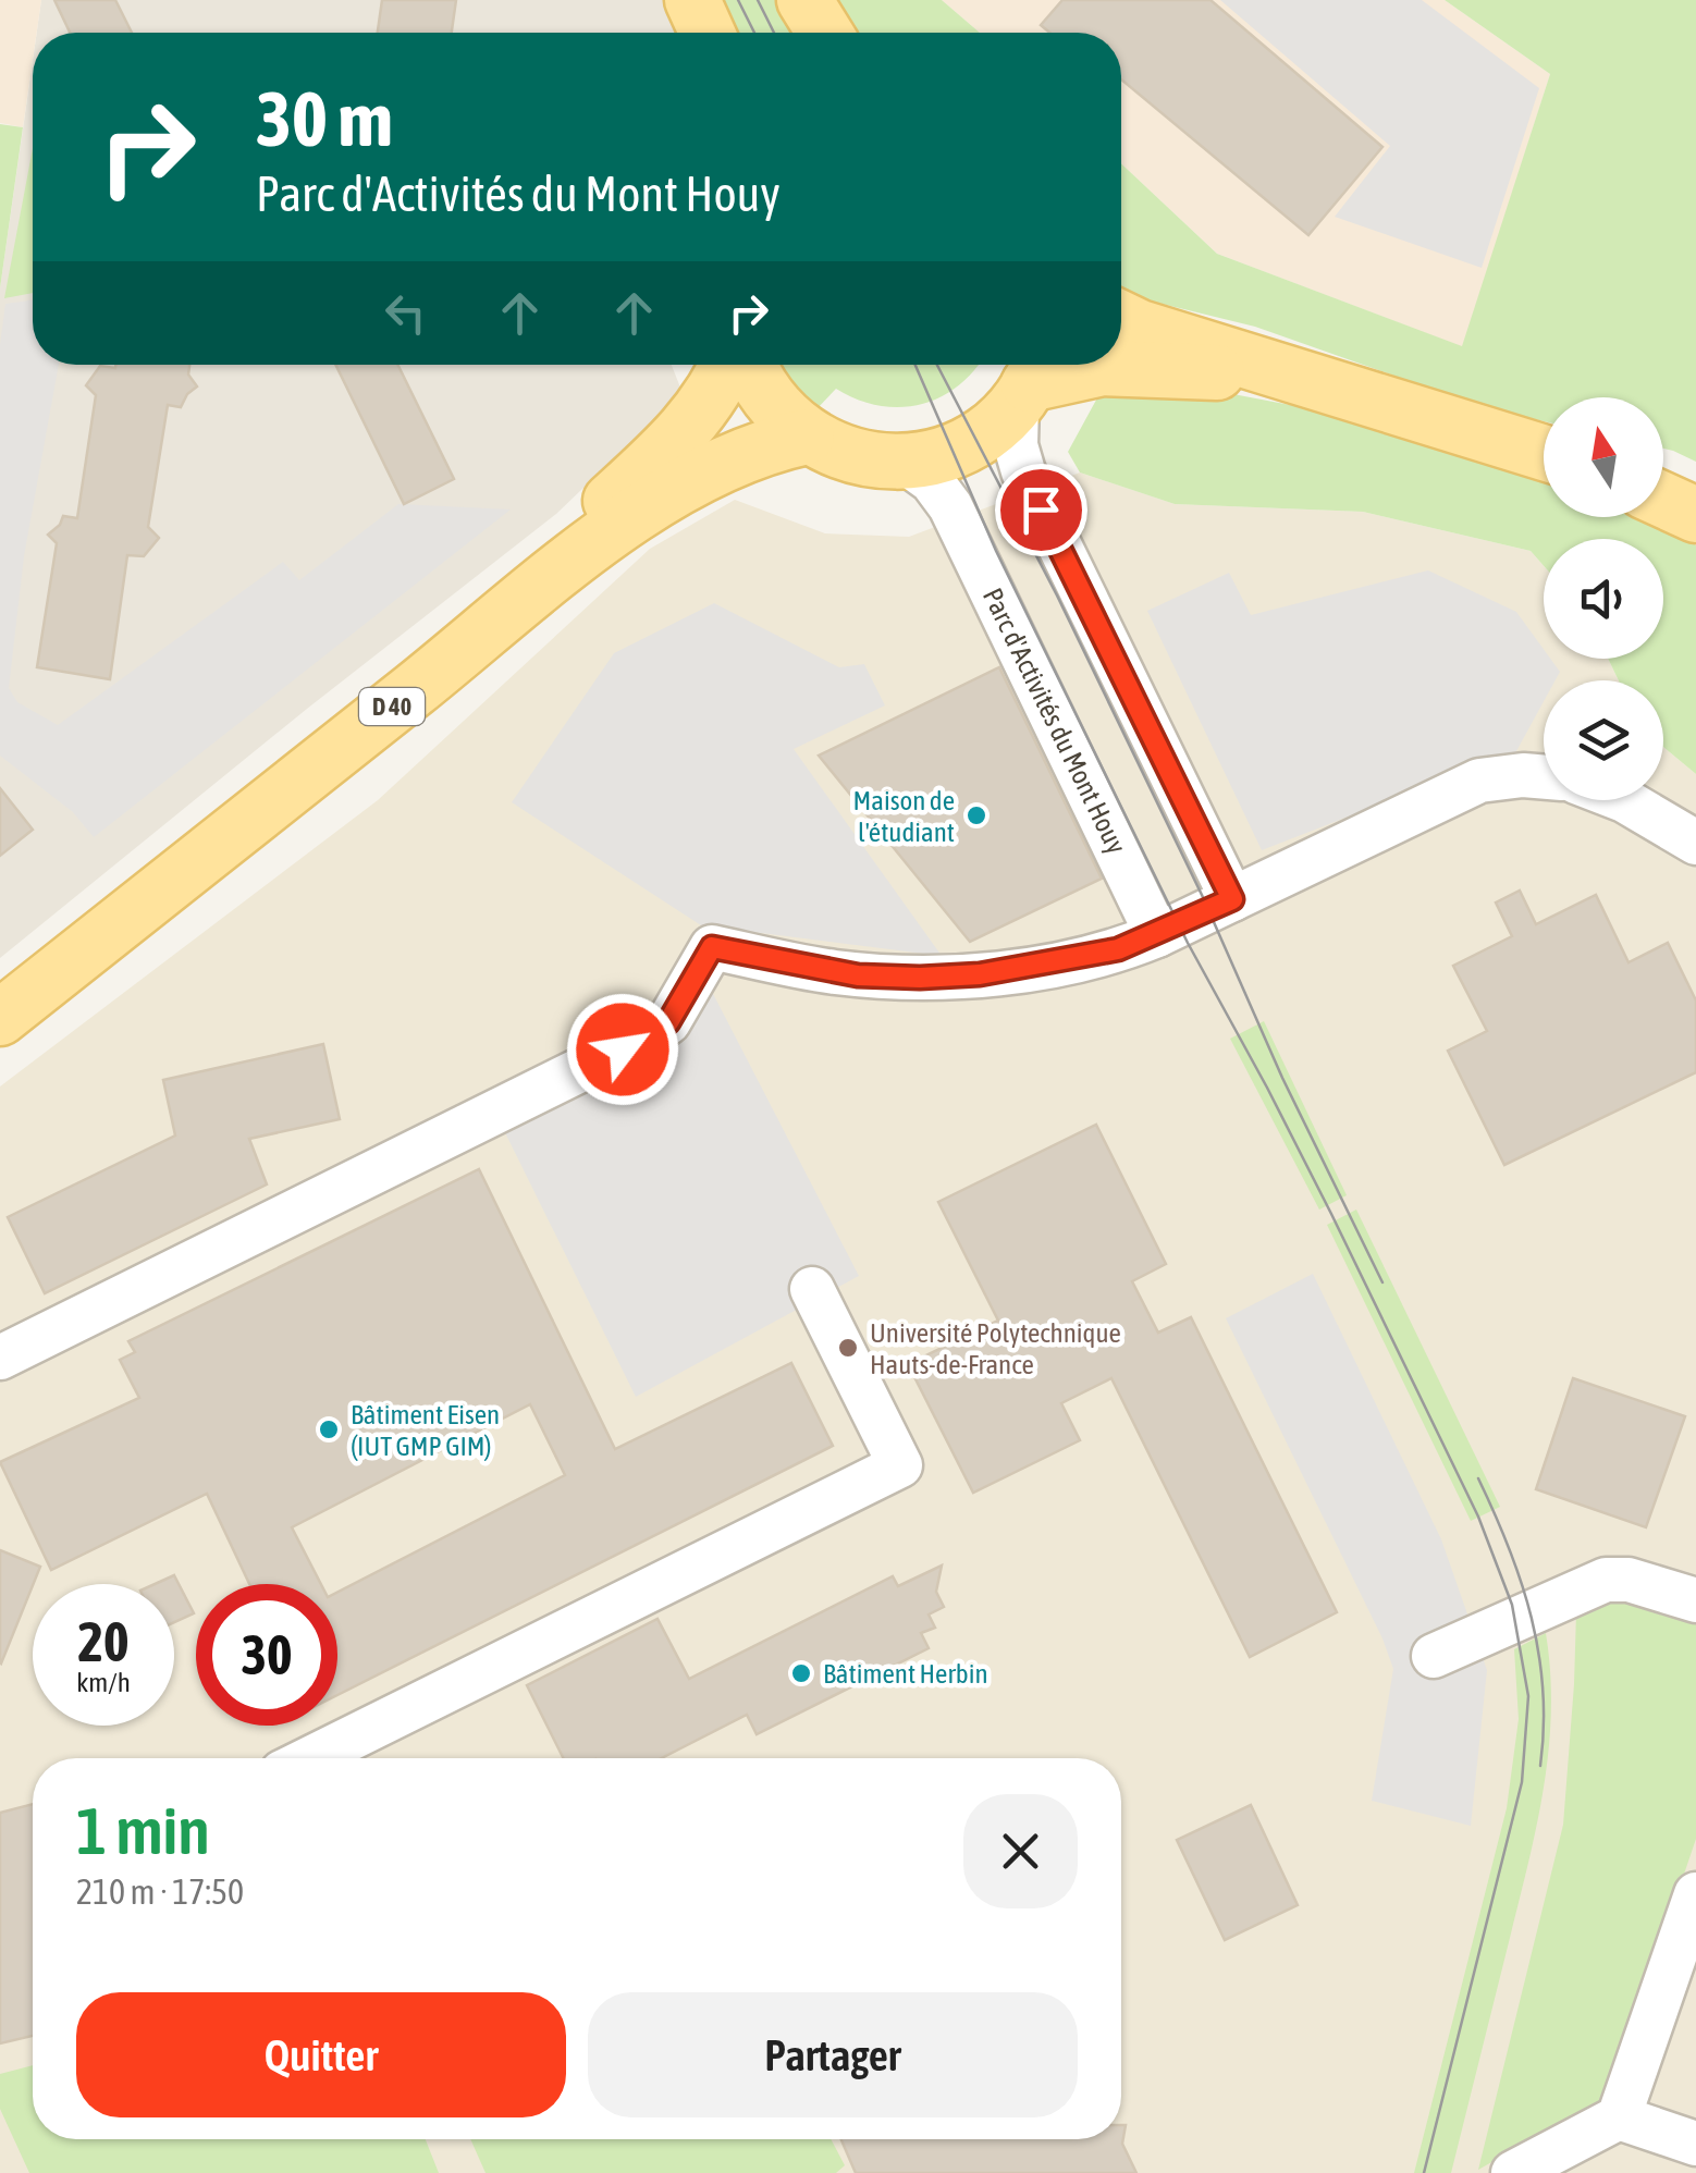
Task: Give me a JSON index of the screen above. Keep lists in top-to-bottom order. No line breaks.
{"streets":{"main road":["D 40"],"street":["Parc d'Activités du Mont Houy"]},"places":["Maison de l'étudiant","Université Polytechnique Hauts-de-France","Bâtiment Eisen (IUT GMP GIM)","Bâtiment Herbin"],"north":"top","page":{"turn":["30 m","Parc d'Activités du Mont Houy"],"speed":"20 km/h","limit":"30","heading":["1 min","210 m · 17:50"],"buttons":["Quitter","Partager"]}}
